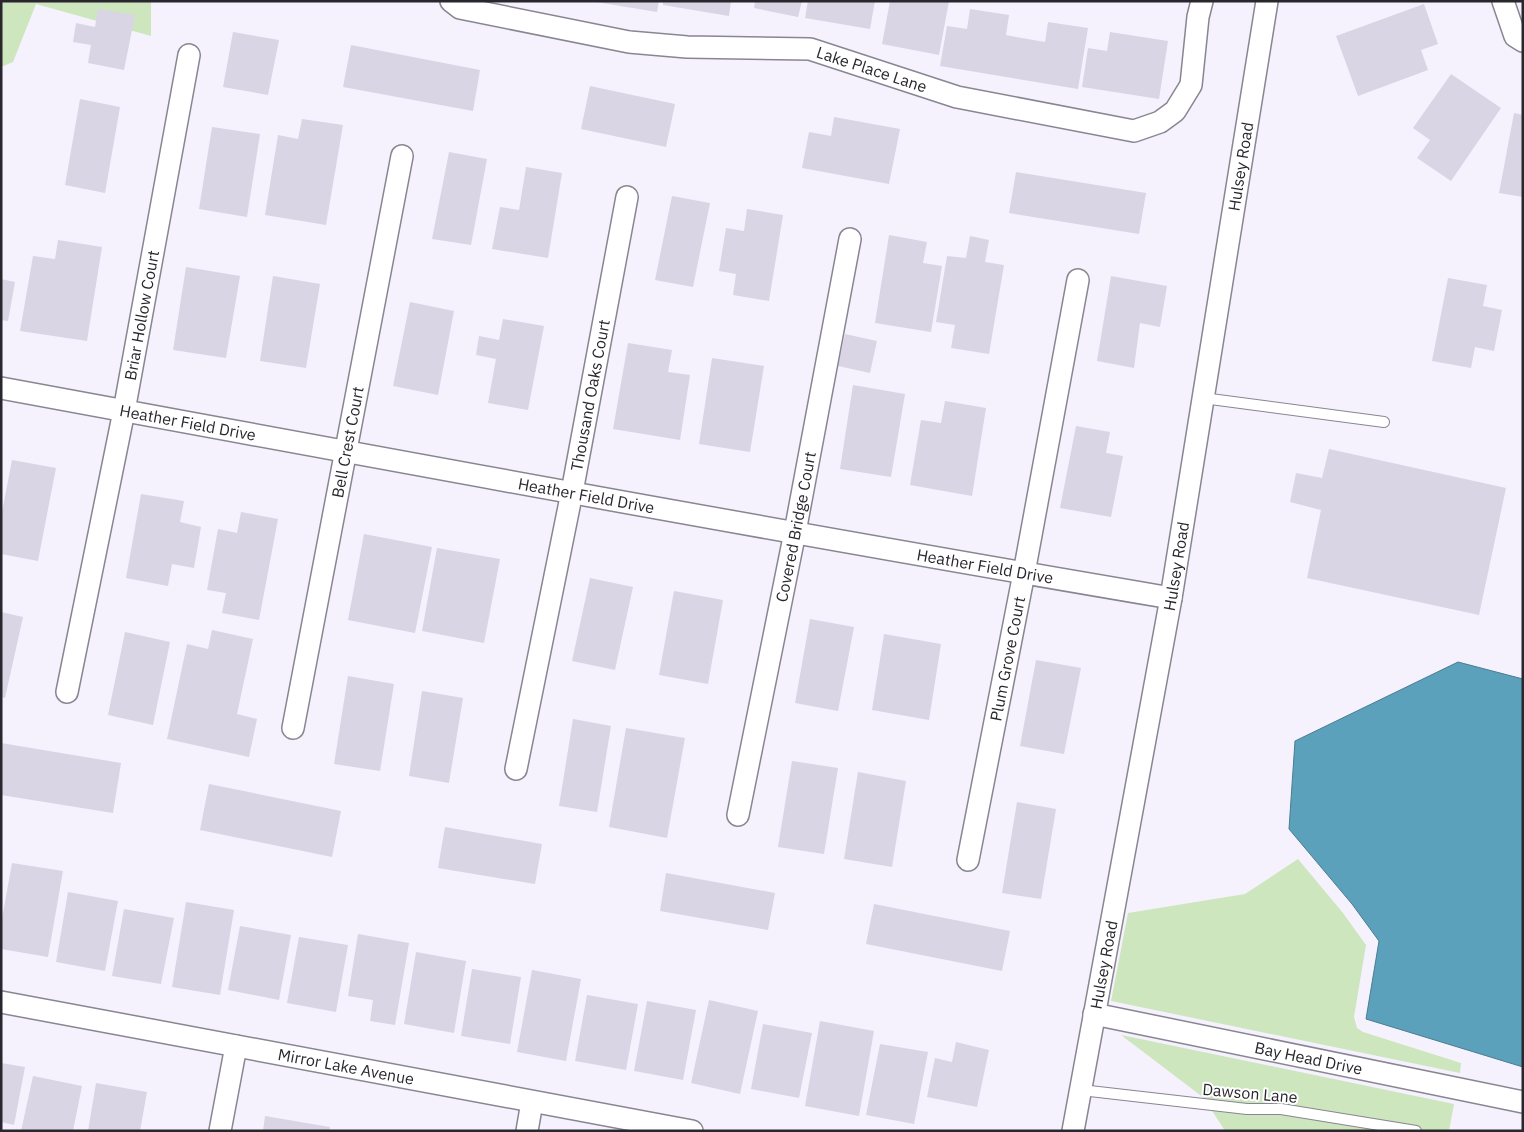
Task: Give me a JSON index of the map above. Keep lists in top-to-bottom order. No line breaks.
{"streets":{"street":["Lake Place Lane","Hulsey Road","Briar Hollow Court","Thousand Oaks Court","Heather Field Drive","Bell Crest Court","Covered Bridge Court","Plum Grove Court","Bay Head Drive","Mirror Lake Avenue"],"lane":["Dawson Lane"]},"crossings":[["Hulsey Road","Heather Field Drive"],["Hulsey Road","Bay Head Drive"],["Hulsey Road","Dawson Lane"],["Briar Hollow Court","Heather Field Drive"],["Thousand Oaks Court","Heather Field Drive"],["Heather Field Drive","Bell Crest Court"],["Heather Field Drive","Covered Bridge Court"],["Heather Field Drive","Plum Grove Court"]]}
